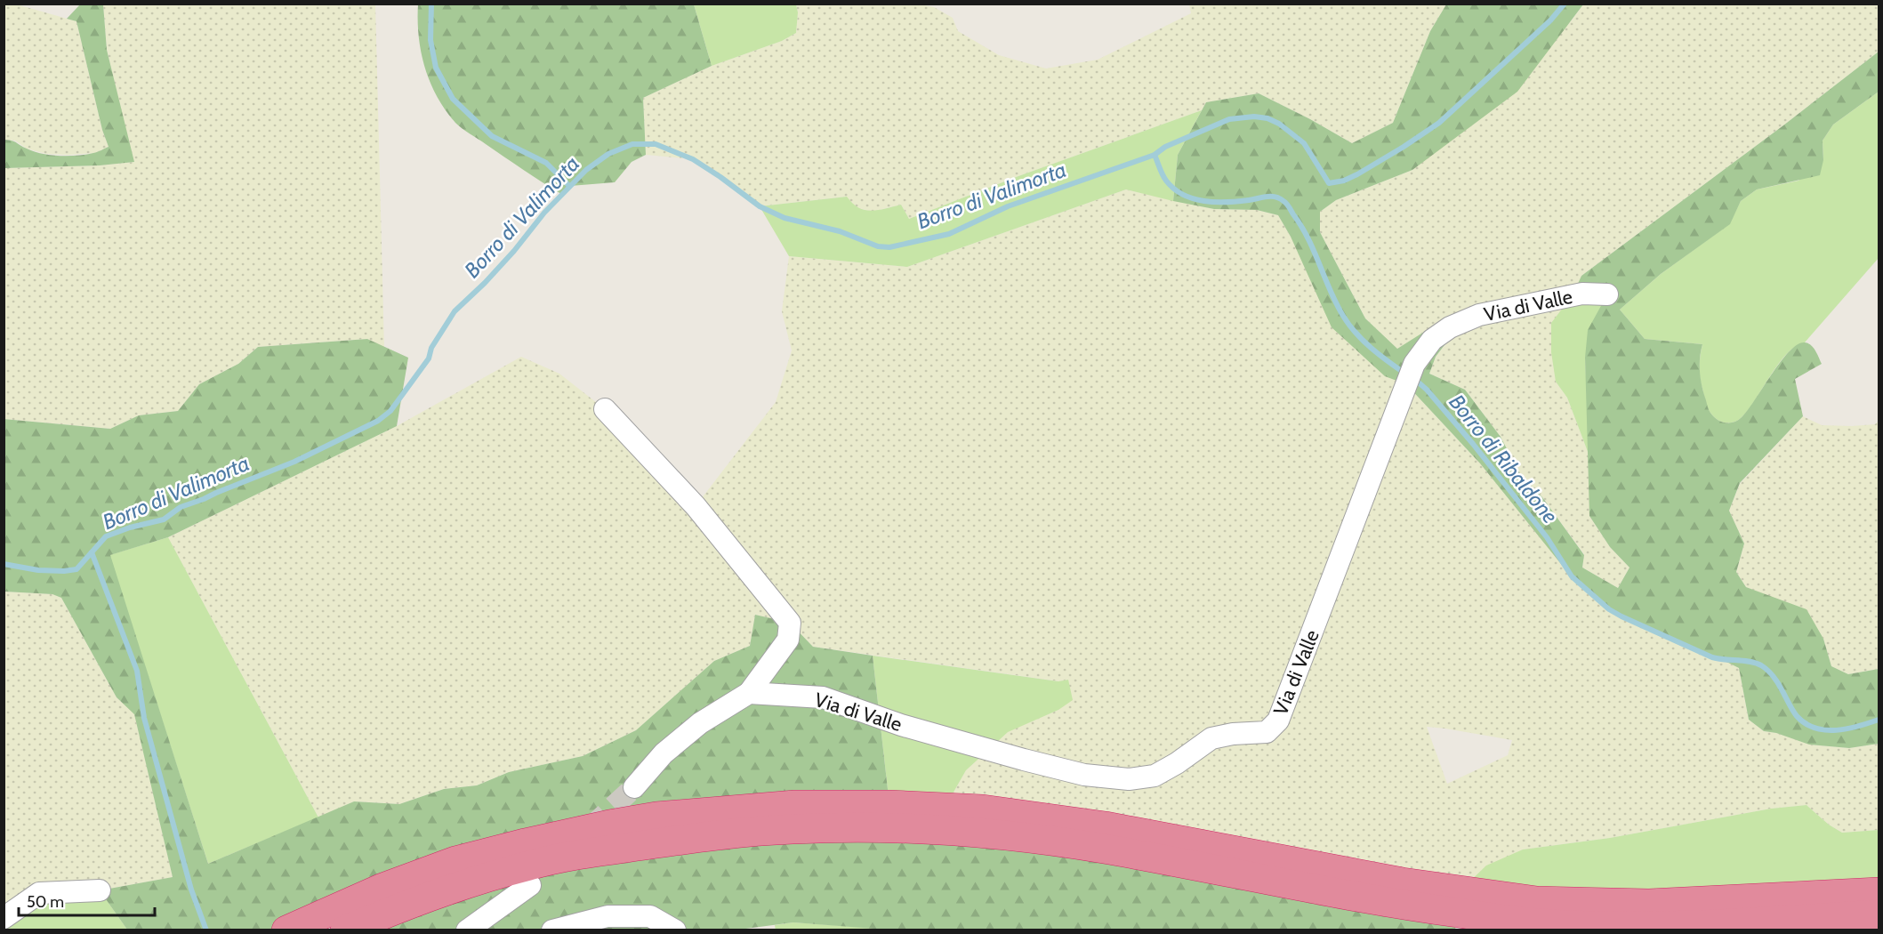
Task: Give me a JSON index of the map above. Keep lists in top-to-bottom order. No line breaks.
{"streets":{"street":["Via di Valle"]},"water":["Borro di Valimorta","Borro di Ribaldone"],"scale_bar":"50 m"}
